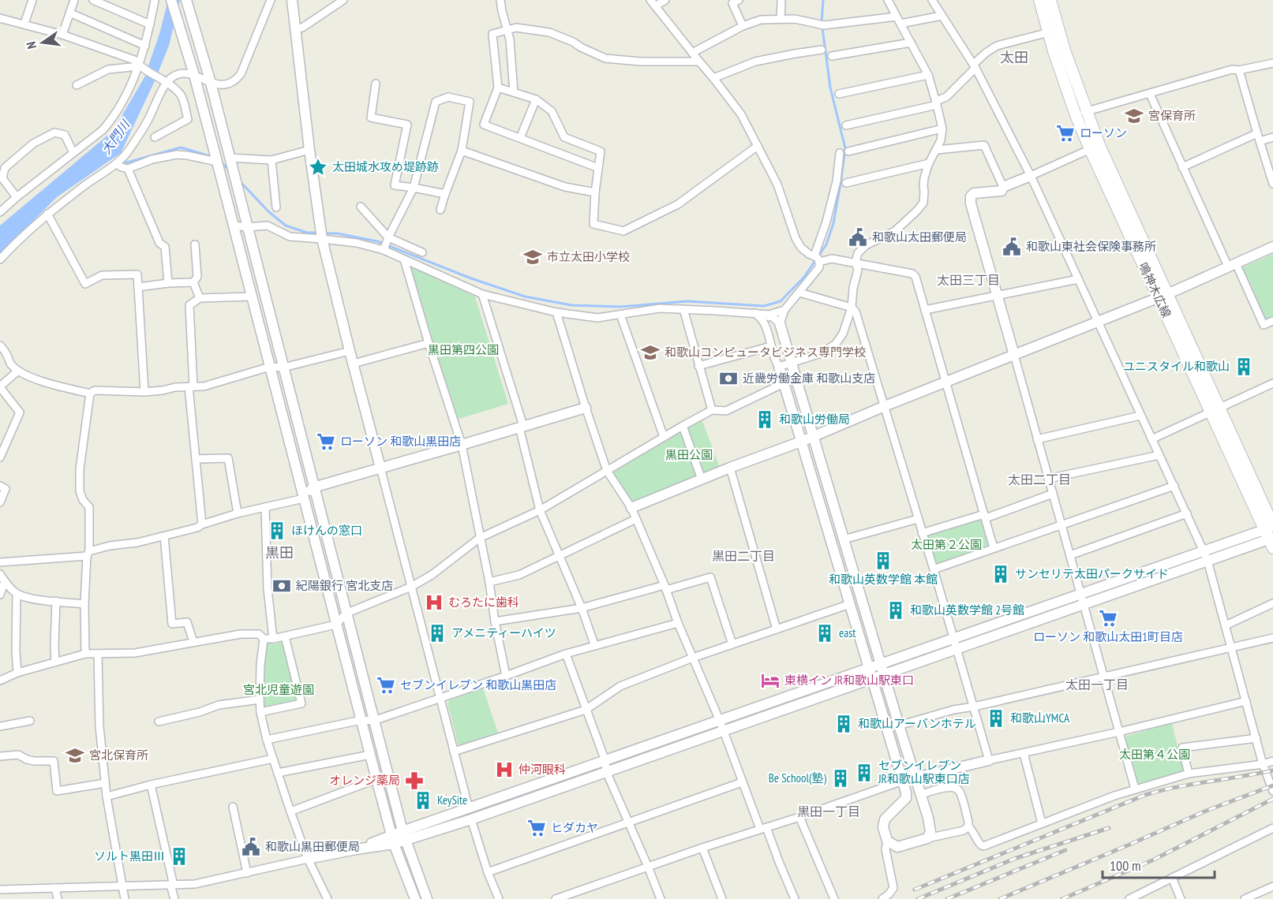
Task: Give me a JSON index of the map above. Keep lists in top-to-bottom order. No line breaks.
{"streets":{"main road":["鳴神木広線"]},"districts":["太田","太田三丁目","太田二丁目","黒田","黒田二丁目","太田一丁目","黒田一丁目"],"water":["大門川"],"parks":["黒田第四公園","黒田公園","太田第２公園","宮北児童遊園","太田第４公園"],"places":{"school or university":["宮保育所","市立太田小学校","和歌山コンピュータビジネス専門学校","宮北保育所"],"supermarket":["ローソン","ローソン 和歌山黒田店","ローソン 和歌山太田1町目店","セブンイレブン 和歌山黒田店","ヒダカヤ"],"place":["太田城水攻め堤跡跡"],"public building":["和歌山太田郵便局","和歌山東社会保険事務所","和歌山黒田郵便局"],"building":["ユニスタイル和歌山","和歌山労働局","ほけんの窓口","和歌山英数学館 本館","サンセリテ太田パークサイド","和歌山英数学館 2号館","アメニティーハイツ","east","和歌山YMCA","和歌山アーバンホテル","セブンイレブン JR和歌山駅東口店","Be School(塾)","KeySite","ソルト黒田Ⅲ"],"bank":["近畿労働金庫 和歌山支店","紀陽銀行 宮北支店"],"hospital":["むろたに歯科","仲河眼科"],"hotel":["東横イン JR和歌山駅東口"],"pharmacy":["オレンジ薬局"]},"scale_bar":"100 m","north":"left"}
